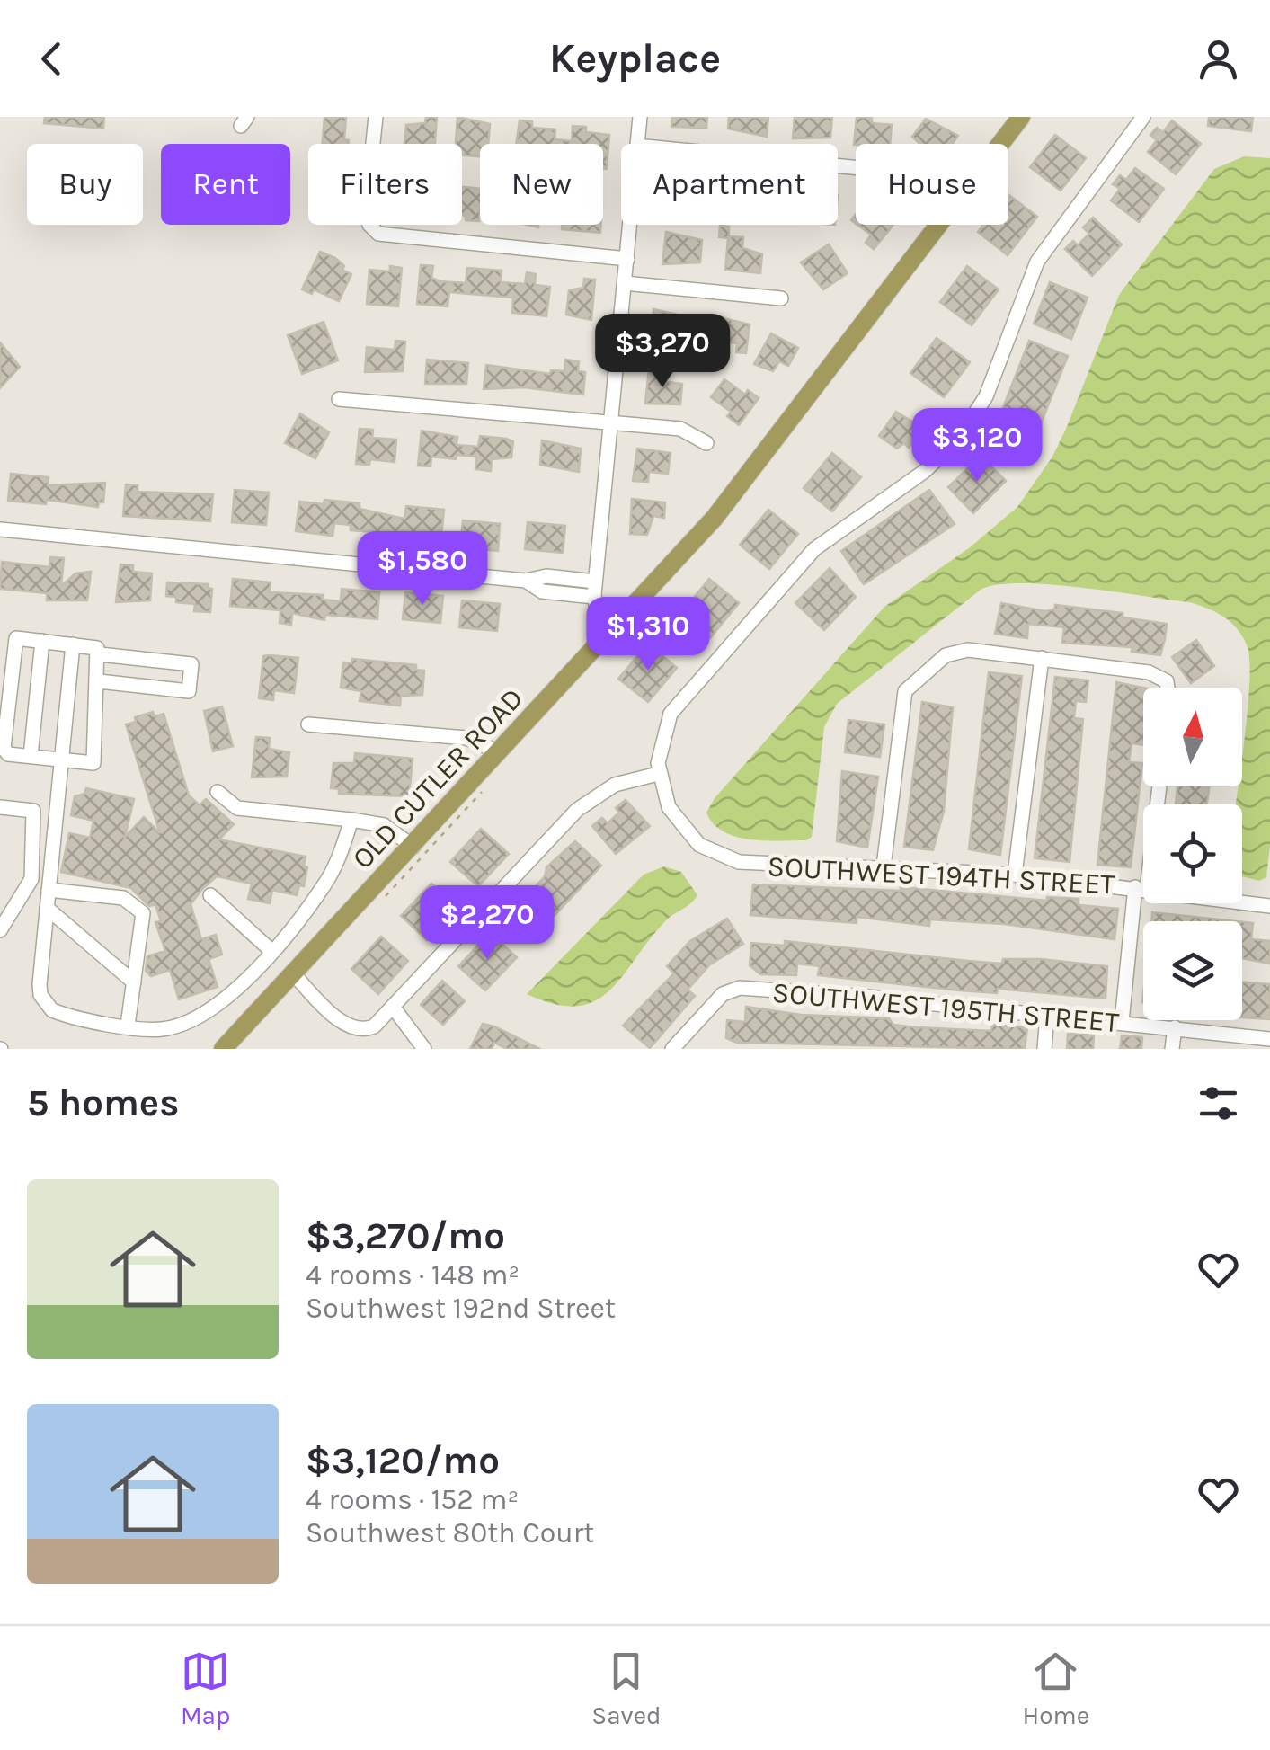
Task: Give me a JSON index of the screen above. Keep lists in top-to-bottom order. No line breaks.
{"streets":{"main road":["OLD CUTLER ROAD"],"street":["SOUTHWEST 194TH STREET","SOUTHWEST 195TH STREET"]},"north":"top","page":{"header":"Keyplace","chip":["Buy","Rent","Filters","New","Apartment","House"],"price":["$3,270","$3,120","$1,580","$1,310","$2,270"],"heading":"5 homes","list":[{"name":"$3,270/mo","note":"4 rooms · 148 m² · Southwest 192nd Street"},{"name":"$3,120/mo","note":"4 rooms · 152 m² · Southwest 80th Court"}],"tabs":["Map","Saved","Home"]}}
